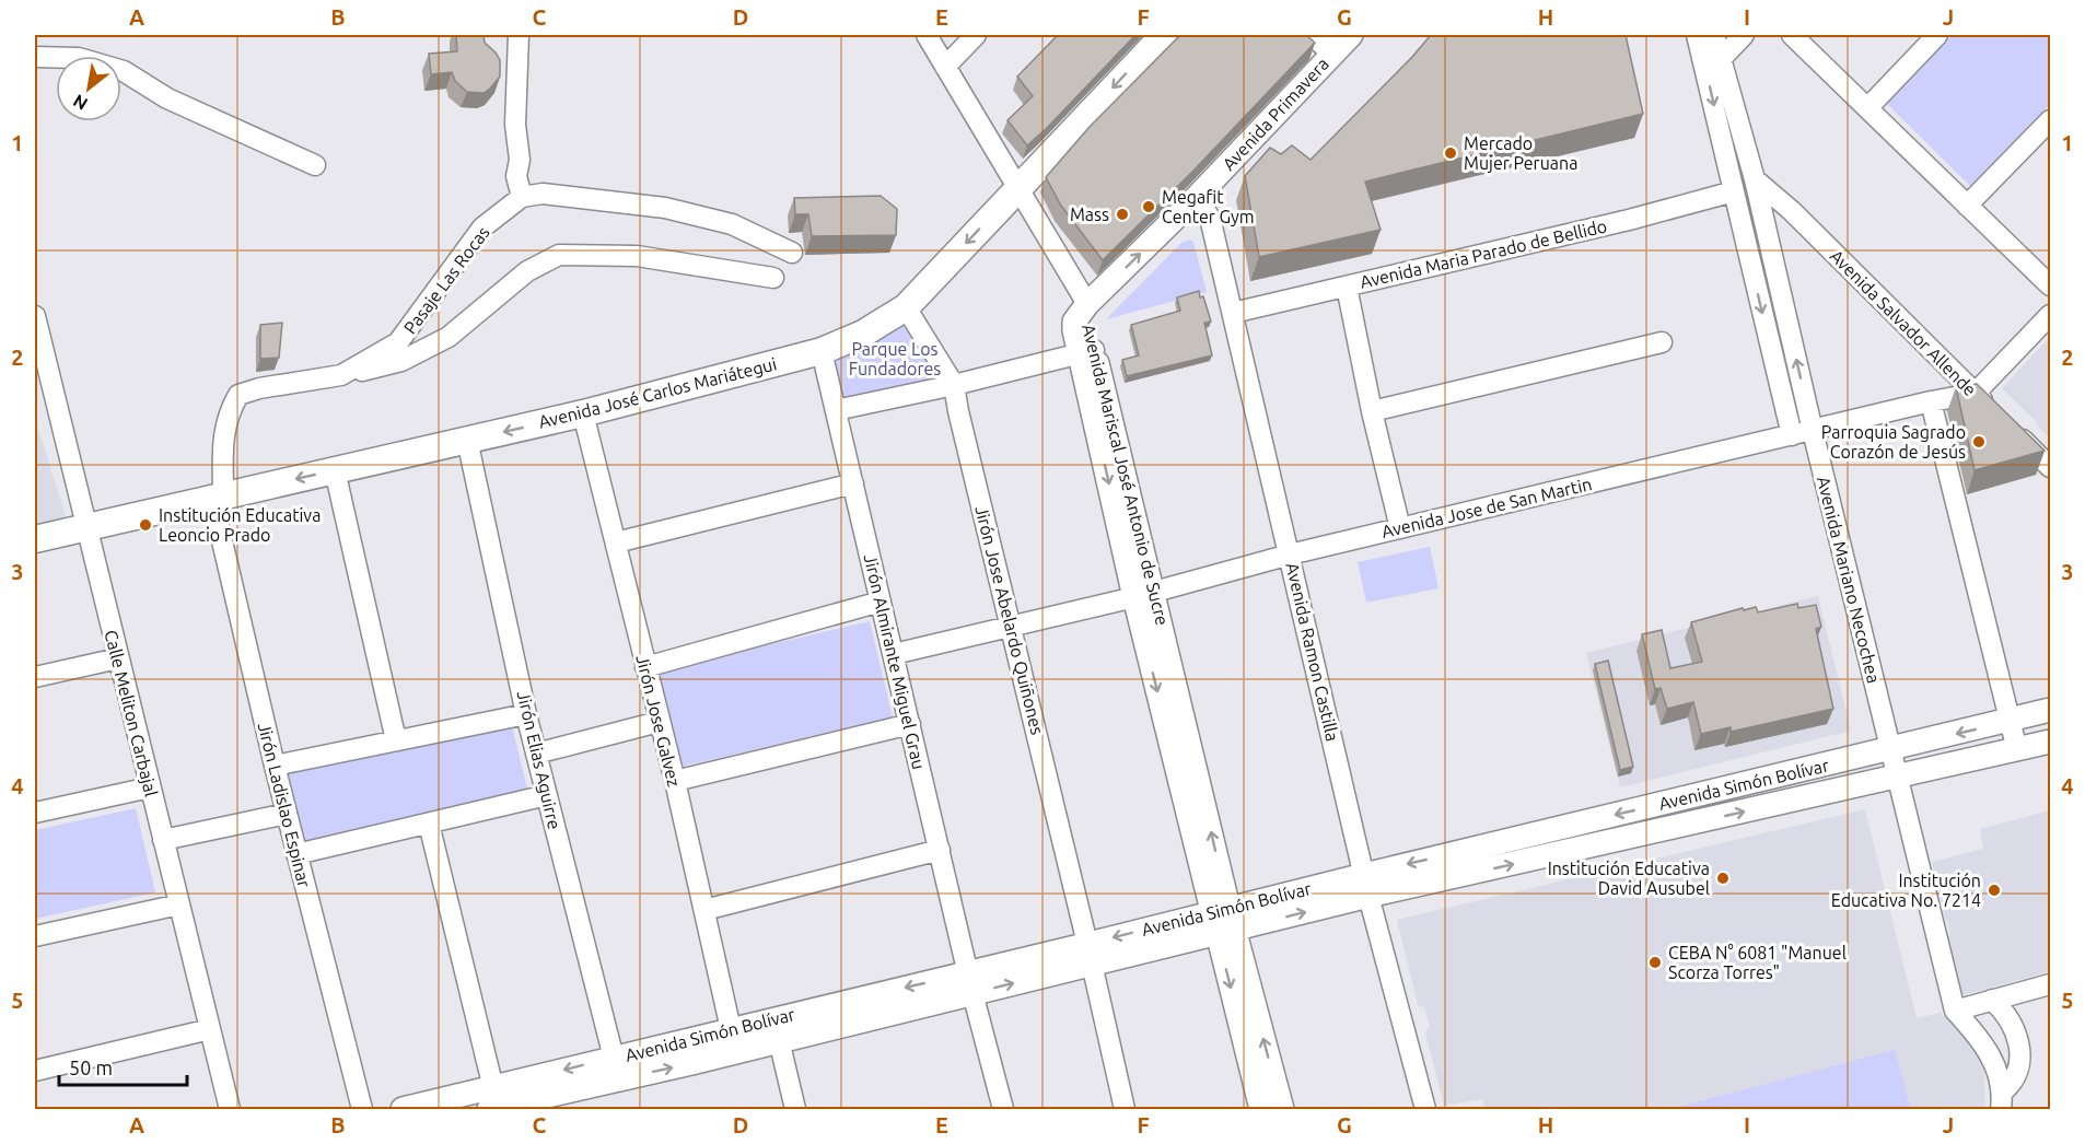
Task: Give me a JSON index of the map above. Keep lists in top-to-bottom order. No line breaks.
{"streets":{"main road":["Avenida José Carlos Mariátegui"],"street":["Avenida Primavera","Avenida Maria Parado de Bellido","Pasaje Las Rocas","Avenida Salvador Allende","Avenida Mariscal José Antonio de Sucre","Avenida Jose de San Martin","Avenida Mariano Necochea","Jirón Jose Abelardo Quiñones","Avenida Ramon Castilla","Jirón Almirante Miguel Grau","Calle Meliton Carbajal","Jirón Jose Galvez","Jirón Elias Aguirre","Avenida Simón Bolívar","Jirón Ladislao Espinar"]},"crossings":[["Avenida Primavera","Avenida Mariscal José Antonio de Sucre"],["Avenida Primavera","Avenida Ramon Castilla"],["Avenida Maria Parado de Bellido","Avenida Ramon Castilla"],["Pasaje Las Rocas","Avenida José Carlos Mariátegui"],["Pasaje Las Rocas","Jirón Ladislao Espinar"],["Avenida Salvador Allende","Avenida Jose de San Martin"],["Avenida Salvador Allende","Avenida Mariano Necochea"],["Avenida José Carlos Mariátegui","Jirón Jose Abelardo Quiñones"],["Avenida José Carlos Mariátegui","Jirón Almirante Miguel Grau"],["Avenida José Carlos Mariátegui","Calle Meliton Carbajal"],["Avenida José Carlos Mariátegui","Jirón Jose Galvez"],["Avenida José Carlos Mariátegui","Jirón Elias Aguirre"],["Avenida José Carlos Mariátegui","Jirón Ladislao Espinar"],["Avenida Mariscal José Antonio de Sucre","Avenida Jose de San Martin"],["Avenida Mariscal José Antonio de Sucre","Avenida Simón Bolívar"],["Avenida Jose de San Martin","Avenida Mariano Necochea"],["Avenida Jose de San Martin","Jirón Jose Abelardo Quiñones"],["Avenida Jose de San Martin","Avenida Ramon Castilla"],["Avenida Jose de San Martin","Jirón Almirante Miguel Grau"],["Avenida Mariano Necochea","Avenida Simón Bolívar"],["Jirón Jose Abelardo Quiñones","Avenida Simón Bolívar"],["Avenida Ramon Castilla","Avenida Simón Bolívar"],["Jirón Almirante Miguel Grau","Avenida Simón Bolívar"],["Jirón Jose Galvez","Avenida Simón Bolívar"],["Jirón Elias Aguirre","Avenida Simón Bolívar"]],"one_way":["Avenida Primavera","Avenida José Carlos Mariátegui"],"parks":["Parque Los Fundadores"],"places":["Mercado Mujer Peruana","Megafit Center Gym","Mass","Parroquia Sagrado Corazón de Jesús","Institución Educativa Leoncio Prado","Institución Educativa David Ausubel","Institución Educativa No. 7214","CEBA N° 6081 \"Manuel Scorza Torres\""],"scale_bar":"50 m","north":"bottom left","grid":{"columns":["A","B","C","D","E","F","G","H","I","J"],"rows":["1","2","3","4","5"]}}
